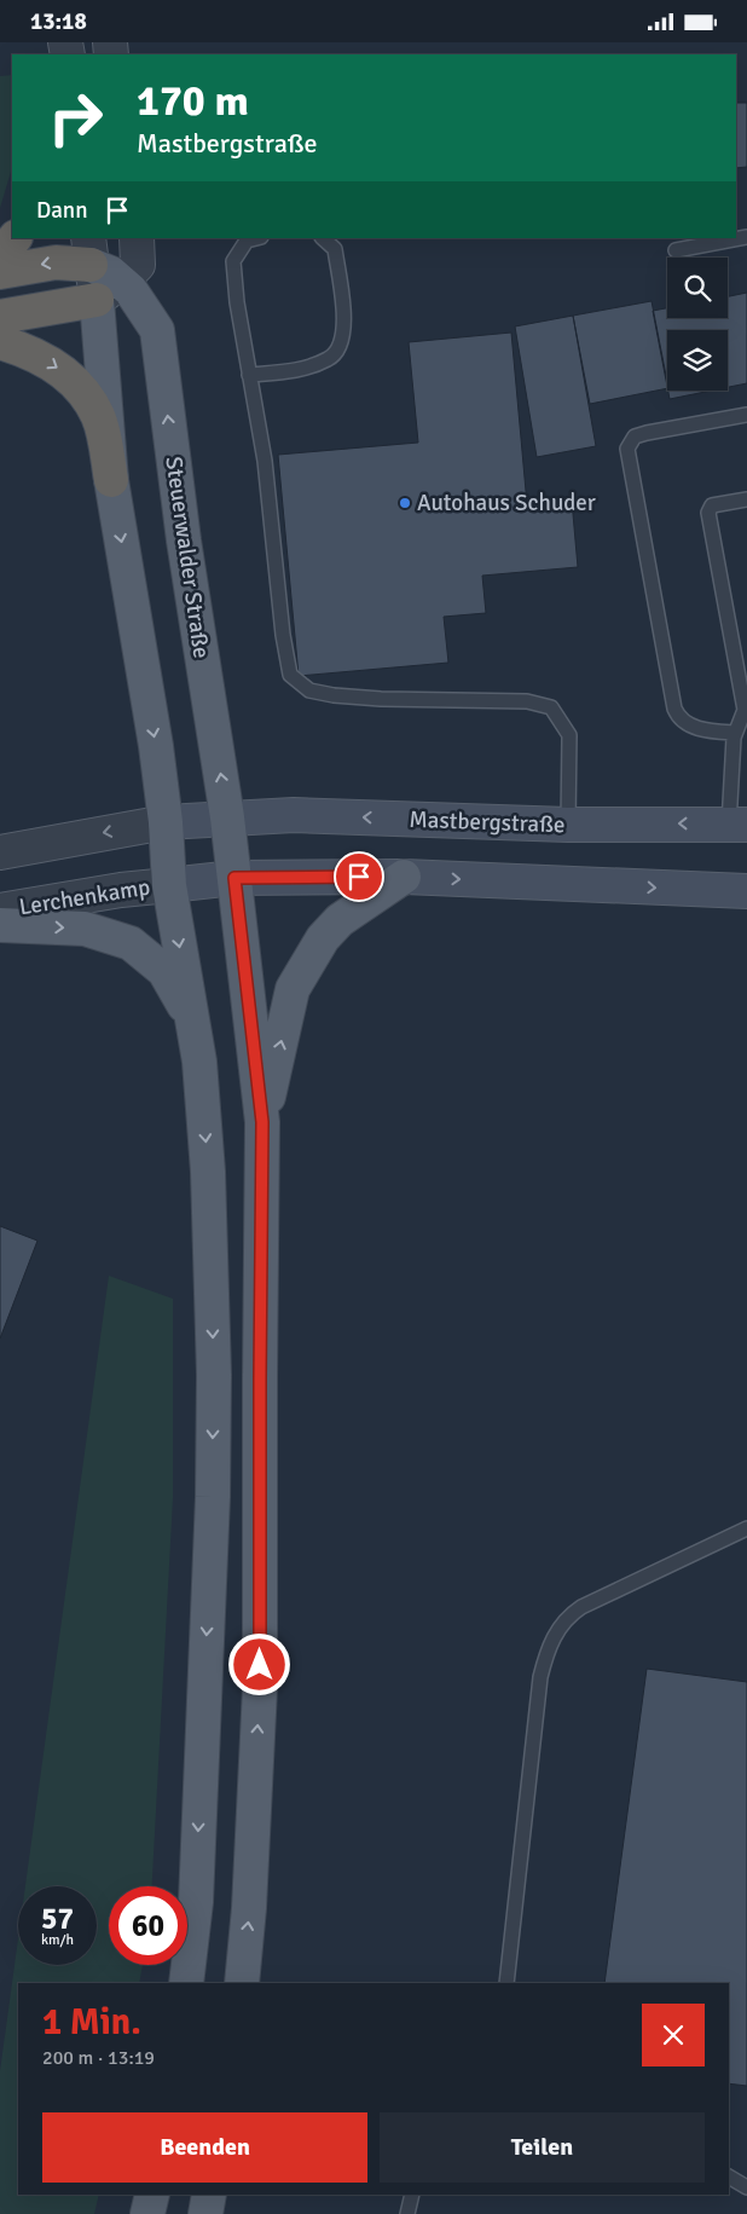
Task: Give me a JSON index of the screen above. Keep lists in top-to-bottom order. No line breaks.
{"streets":{"main road":["Steuerwalder Straße","Mastbergstraße"],"street":["Lerchenkamp"]},"crossings":[["Steuerwalder Straße","Mastbergstraße"]],"one_way":["Steuerwalder Straße"],"places":["Autohaus Schuder"],"page":{"status":"13:18","turn":["170 m","Mastbergstraße"],"then":"Dann","speed":"57 km/h","limit":"60","heading":["1 Min.","200 m · 13:19"],"buttons":["Beenden","Teilen"]}}
